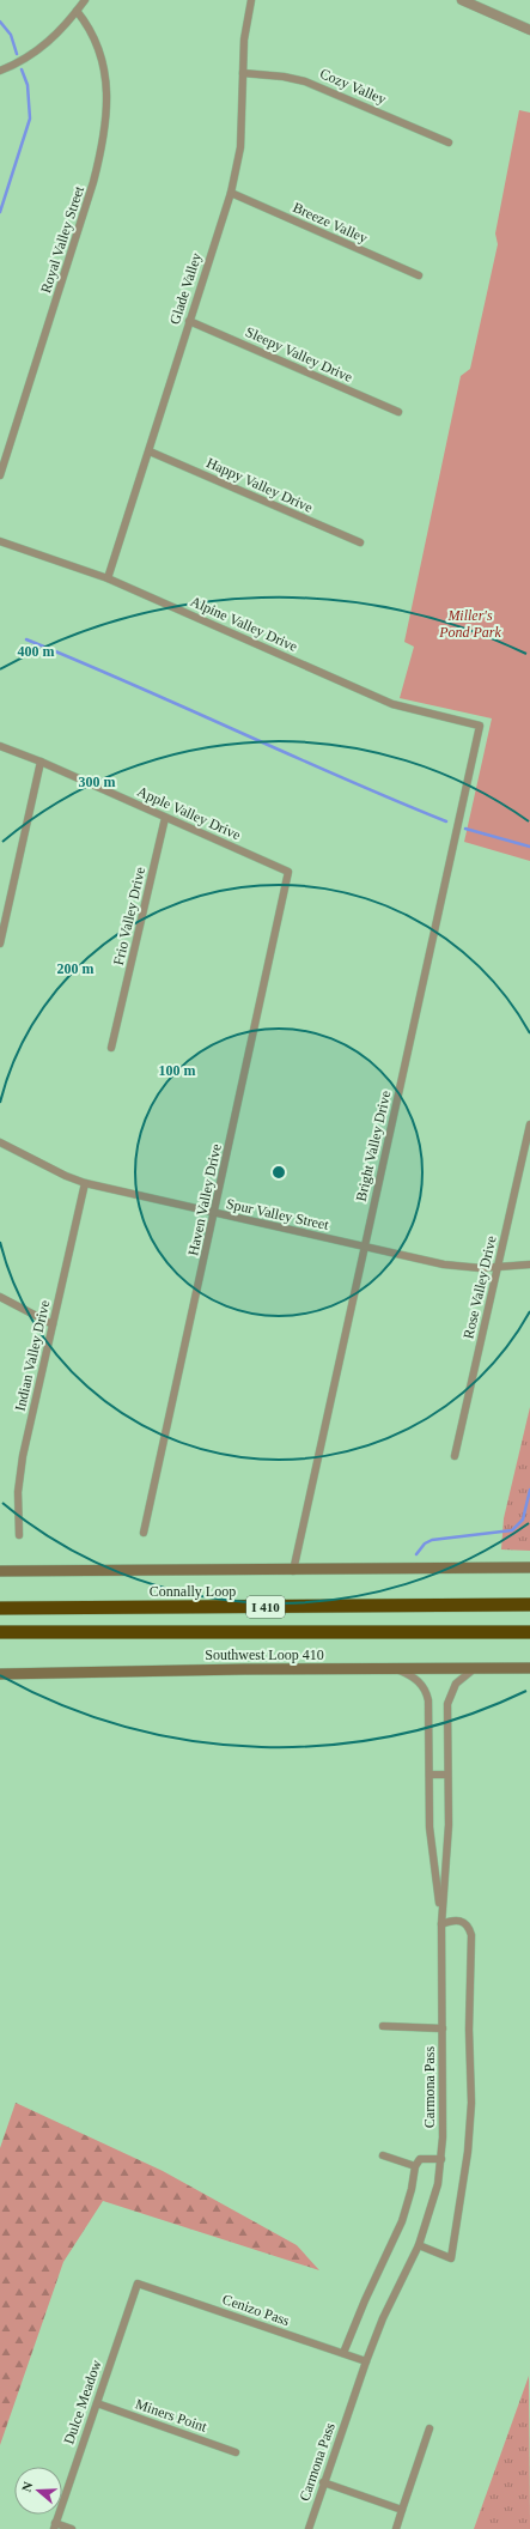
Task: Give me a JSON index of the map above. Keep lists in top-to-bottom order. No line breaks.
{"streets":{"highway":["Connally Loop","I 410"],"main road":["Southwest Loop 410"],"street":["Cozy Valley","Breeze Valley","Royal Valley Street","Glade Valley","Sleepy Valley Drive","Happy Valley Drive","Alpine Valley Drive","Apple Valley Drive","Frio Valley Drive","Bright Valley Drive","Haven Valley Drive","Spur Valley Street","Rose Valley Drive","Indian Valley Drive","Carmona Pass","Cenizo Pass","Dulce Meadow","Miners Point"]},"crossings":[["Cozy Valley","Glade Valley"],["Breeze Valley","Glade Valley"],["Glade Valley","Sleepy Valley Drive"],["Glade Valley","Happy Valley Drive"],["Glade Valley","Alpine Valley Drive"],["Alpine Valley Drive","Bright Valley Drive"],["Apple Valley Drive","Frio Valley Drive"],["Apple Valley Drive","Haven Valley Drive"],["Bright Valley Drive","Spur Valley Street"],["Haven Valley Drive","Spur Valley Street"],["Spur Valley Street","Rose Valley Drive"],["Spur Valley Street","Indian Valley Drive"],["Southwest Loop 410","Carmona Pass"],["Carmona Pass","Cenizo Pass"],["Cenizo Pass","Dulce Meadow"],["Dulce Meadow","Miners Point"]],"parks":["Miller's Pond Park"],"north":"left","rings":["400 m","300 m","200 m","100 m"]}
